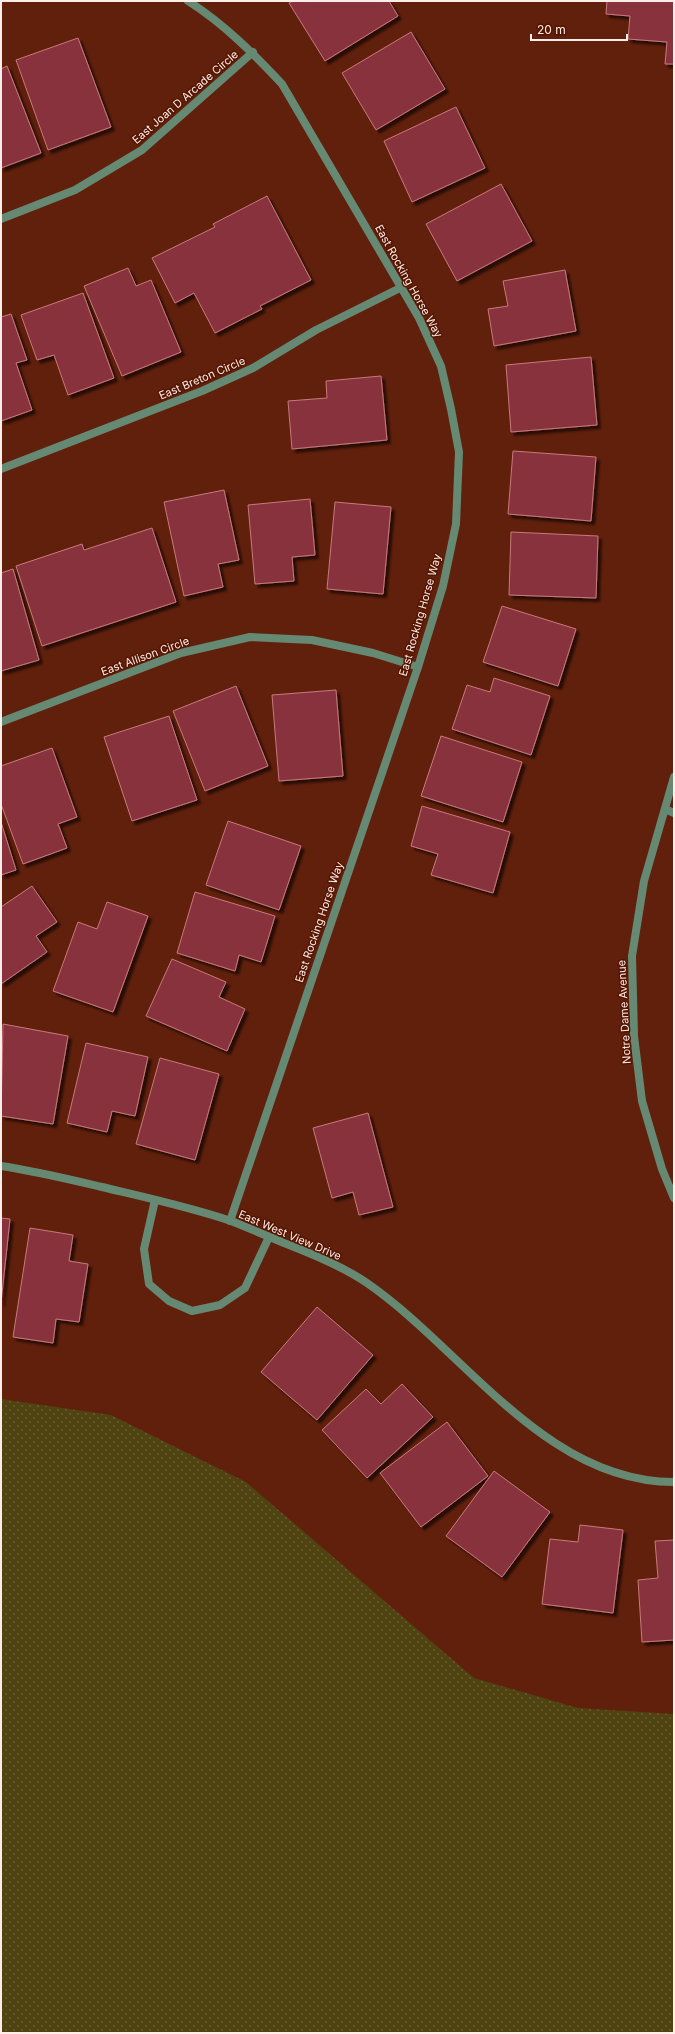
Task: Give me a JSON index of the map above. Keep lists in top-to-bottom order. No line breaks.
{"streets":{"street":["East Joan D Arcade Circle","East Rocking Horse Way","East Breton Circle","East Allison Circle","Notre Dame Avenue","East West View Drive"]},"crossings":[["East Joan D Arcade Circle","East Rocking Horse Way"],["East Rocking Horse Way","East Breton Circle"],["East Rocking Horse Way","East Allison Circle"],["East Rocking Horse Way","East West View Drive"]],"scale_bar":"20 m"}
